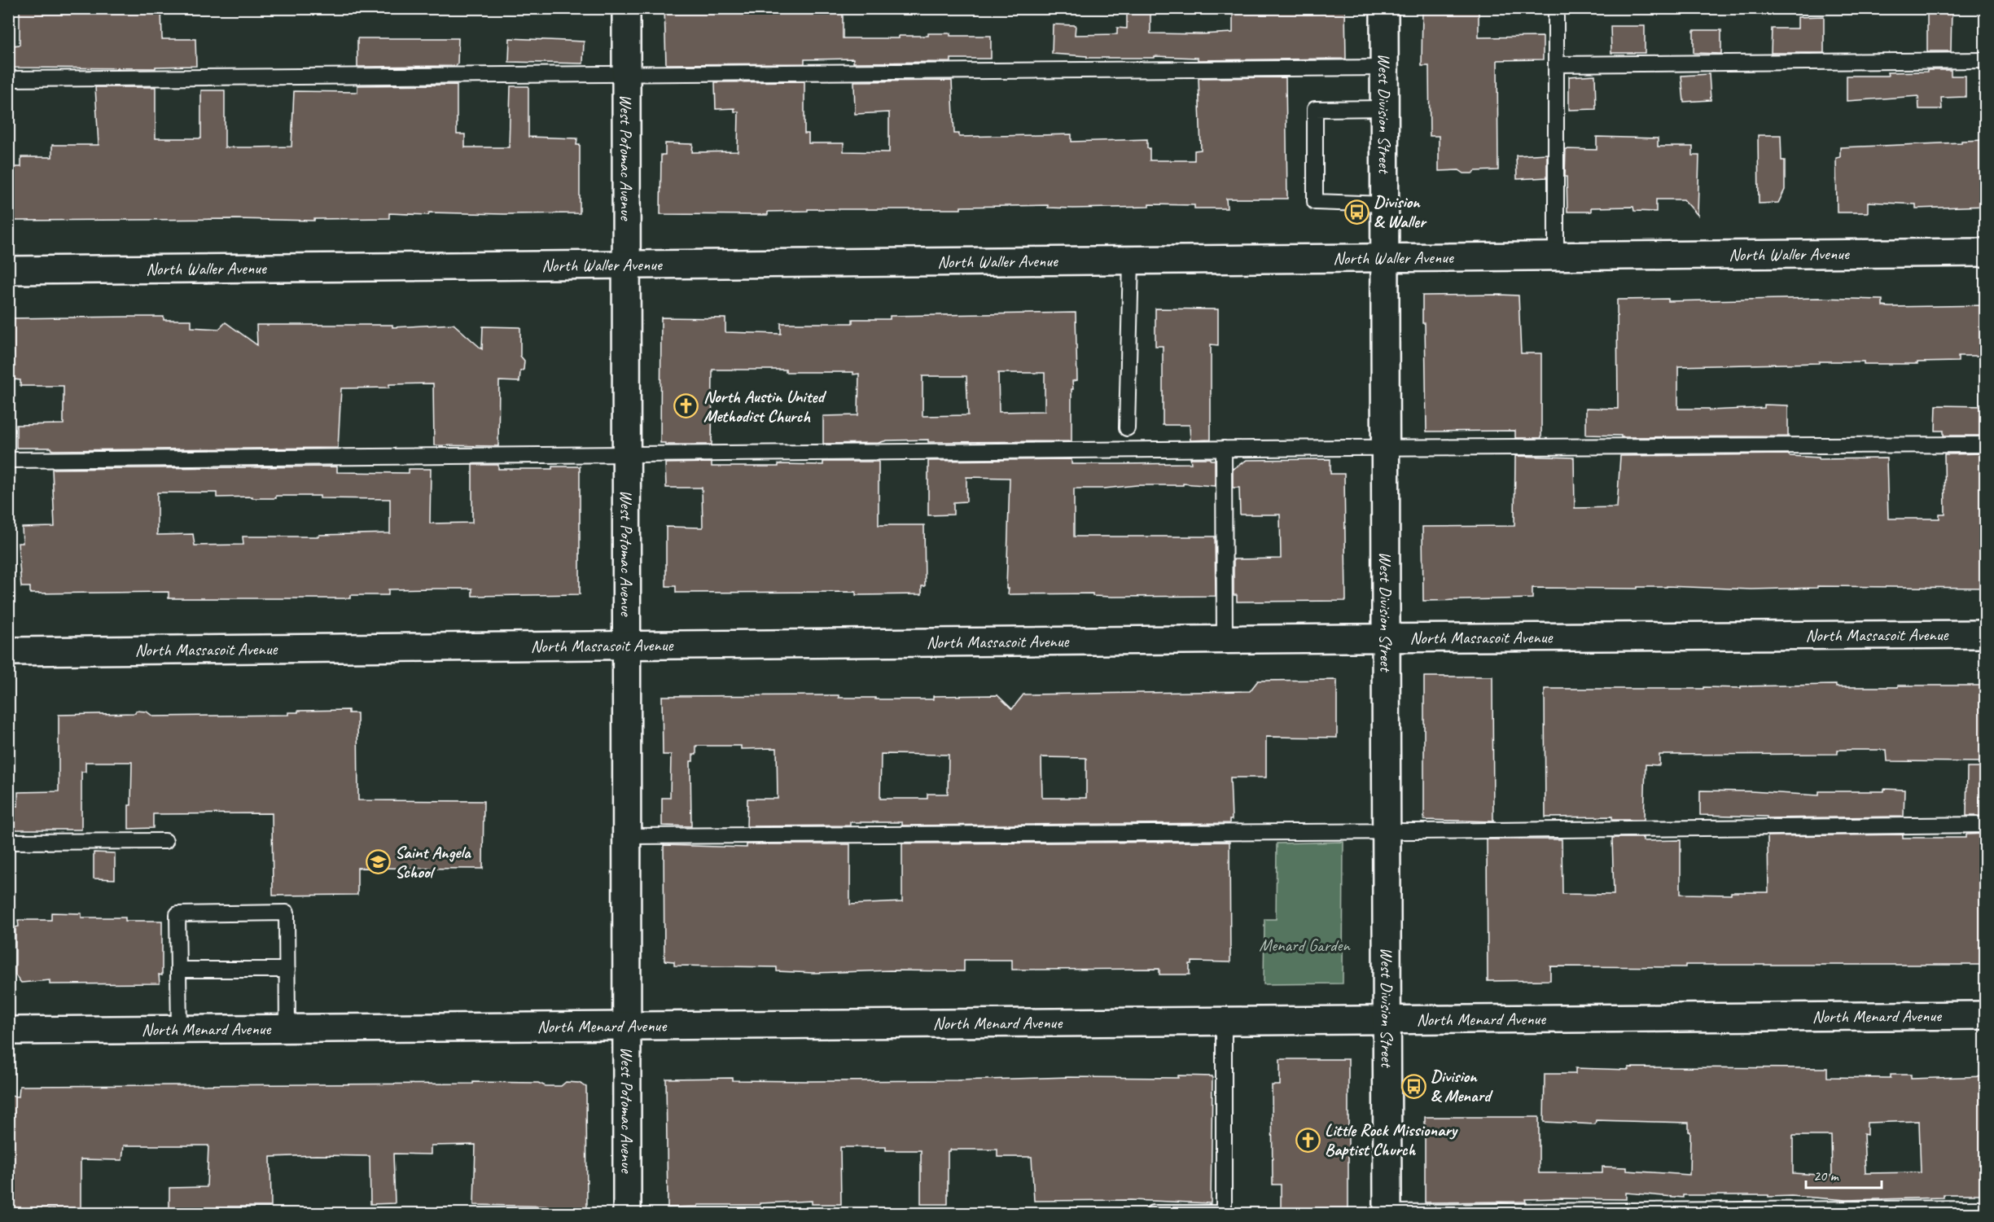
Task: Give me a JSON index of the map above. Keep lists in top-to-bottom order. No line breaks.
{"streets":{"street":["West Division Street","West Potomac Avenue","North Waller Avenue","North Massasoit Avenue","North Menard Avenue"]},"crossings":[["West Division Street","North Waller Avenue"],["West Division Street","North Massasoit Avenue"],["West Division Street","North Menard Avenue"],["West Potomac Avenue","North Waller Avenue"],["West Potomac Avenue","North Massasoit Avenue"],["West Potomac Avenue","North Menard Avenue"]],"parks":["Menard Garden"],"places":{"bus stop":["Division & Waller","Division & Menard"],"church":["North Austin United Methodist Church","Little Rock Missionary Baptist Church"],"school or university":["Saint Angela School"]},"scale_bar":"20 m"}
